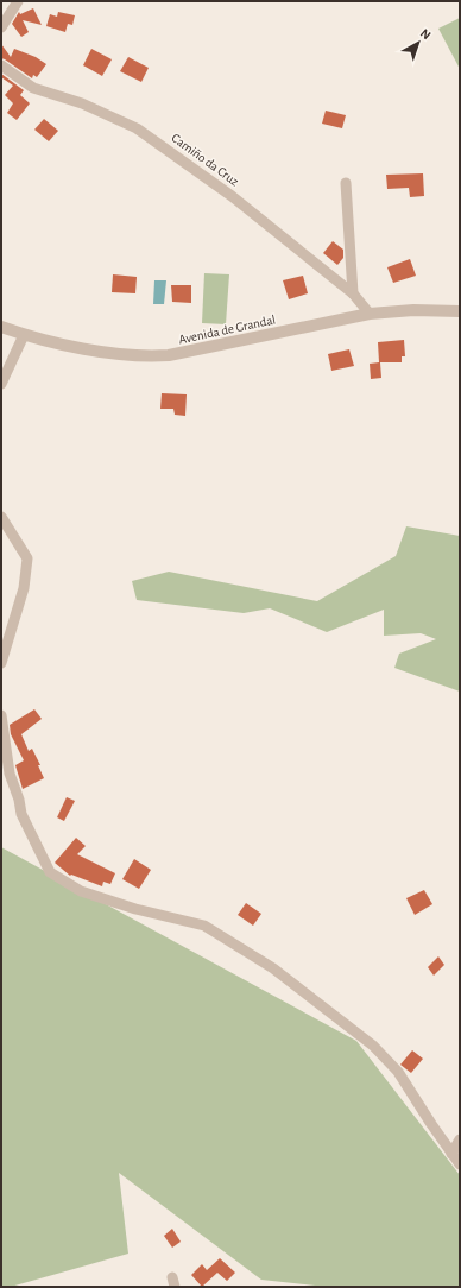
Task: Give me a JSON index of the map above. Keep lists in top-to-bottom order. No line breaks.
{"streets":{"street":["Camiño da Cruz","Avenida de Grandal"]},"crossings":[["Camiño da Cruz","Avenida de Grandal"]],"north":"top right"}
